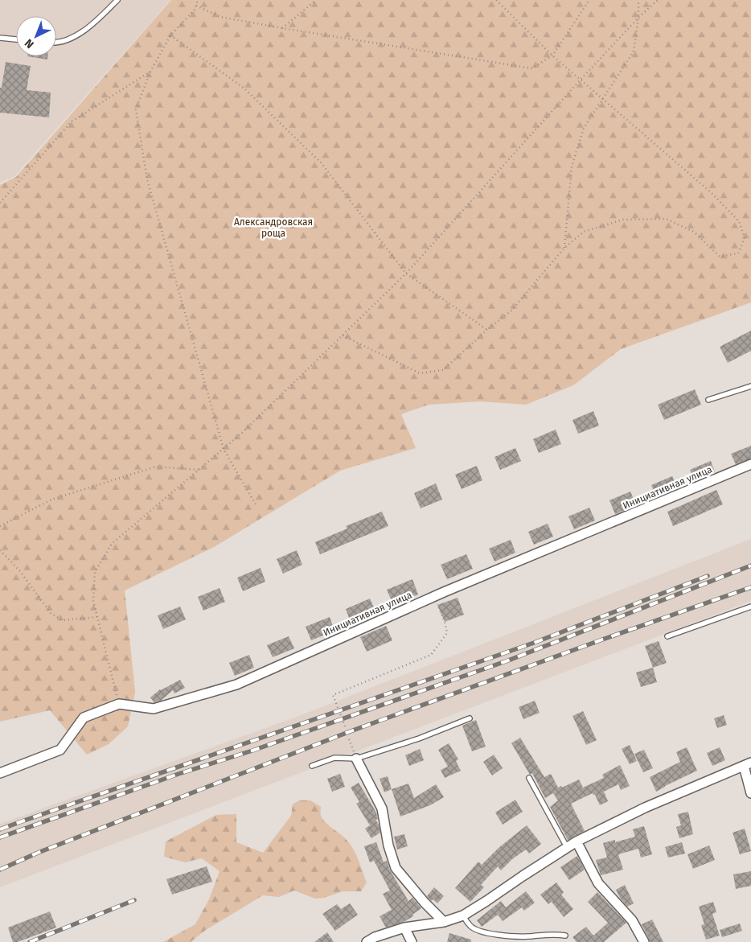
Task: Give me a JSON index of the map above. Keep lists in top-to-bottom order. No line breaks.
{"streets":{"street":["Инициативная улица"]},"parks":["Александровская роща"],"north":"bottom left"}
